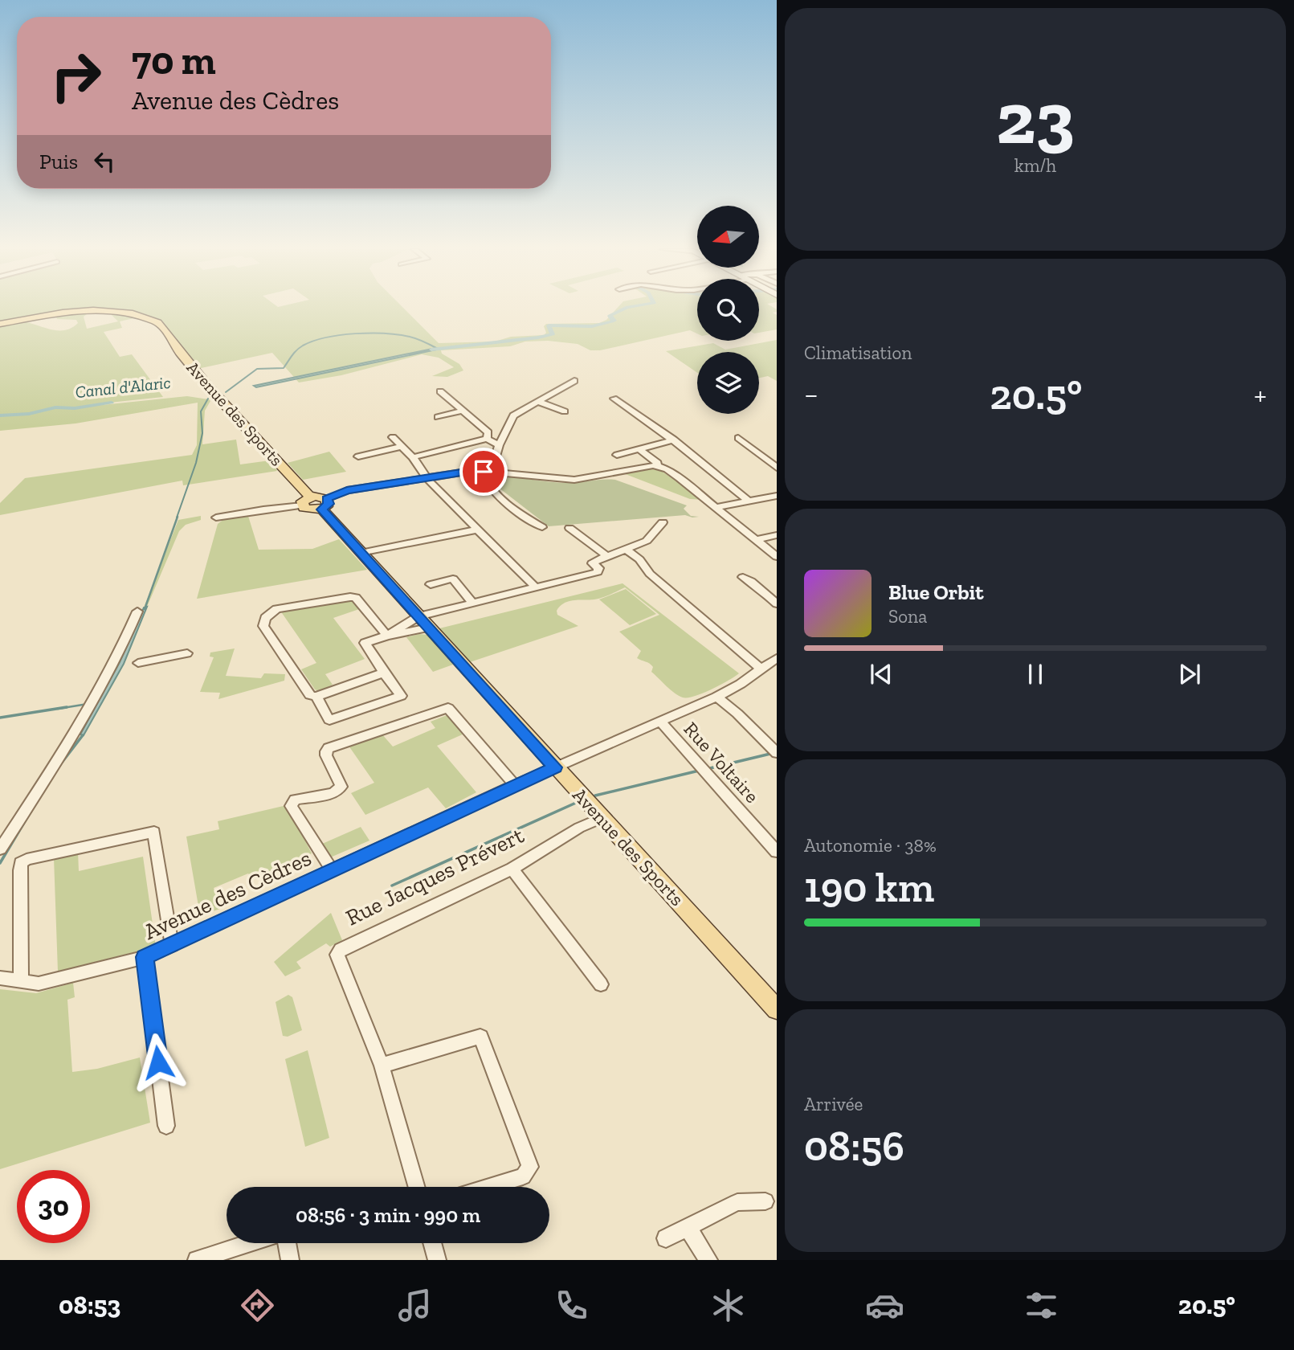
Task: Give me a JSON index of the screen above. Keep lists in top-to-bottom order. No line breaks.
{"streets":{"main road":["Avenue des Sports"],"street":["Rue Voltaire","Rue Jacques Prévert","Avenue des Cèdres"]},"crossings":[["Avenue des Sports","Rue Jacques Prévert"],["Avenue des Sports","Avenue des Cèdres"],["Rue Voltaire","Avenue des Cèdres"]],"water":["Canal d'Alaric"],"north":"left","page":{"tile":[["23","km/h"],"Climatisation",["Autonomie · 38%","190 km"],["Arrivée","08:56"]],"turn":["70 m","Avenue des Cèdres"],"then":"Puis","heat":["−","20.5°","+"],"song":["Blue Orbit","Sona"],"limit":"30","trip":"08:56 · 3 min · 990 m","tabs":["08:53","20.5°"]}}
